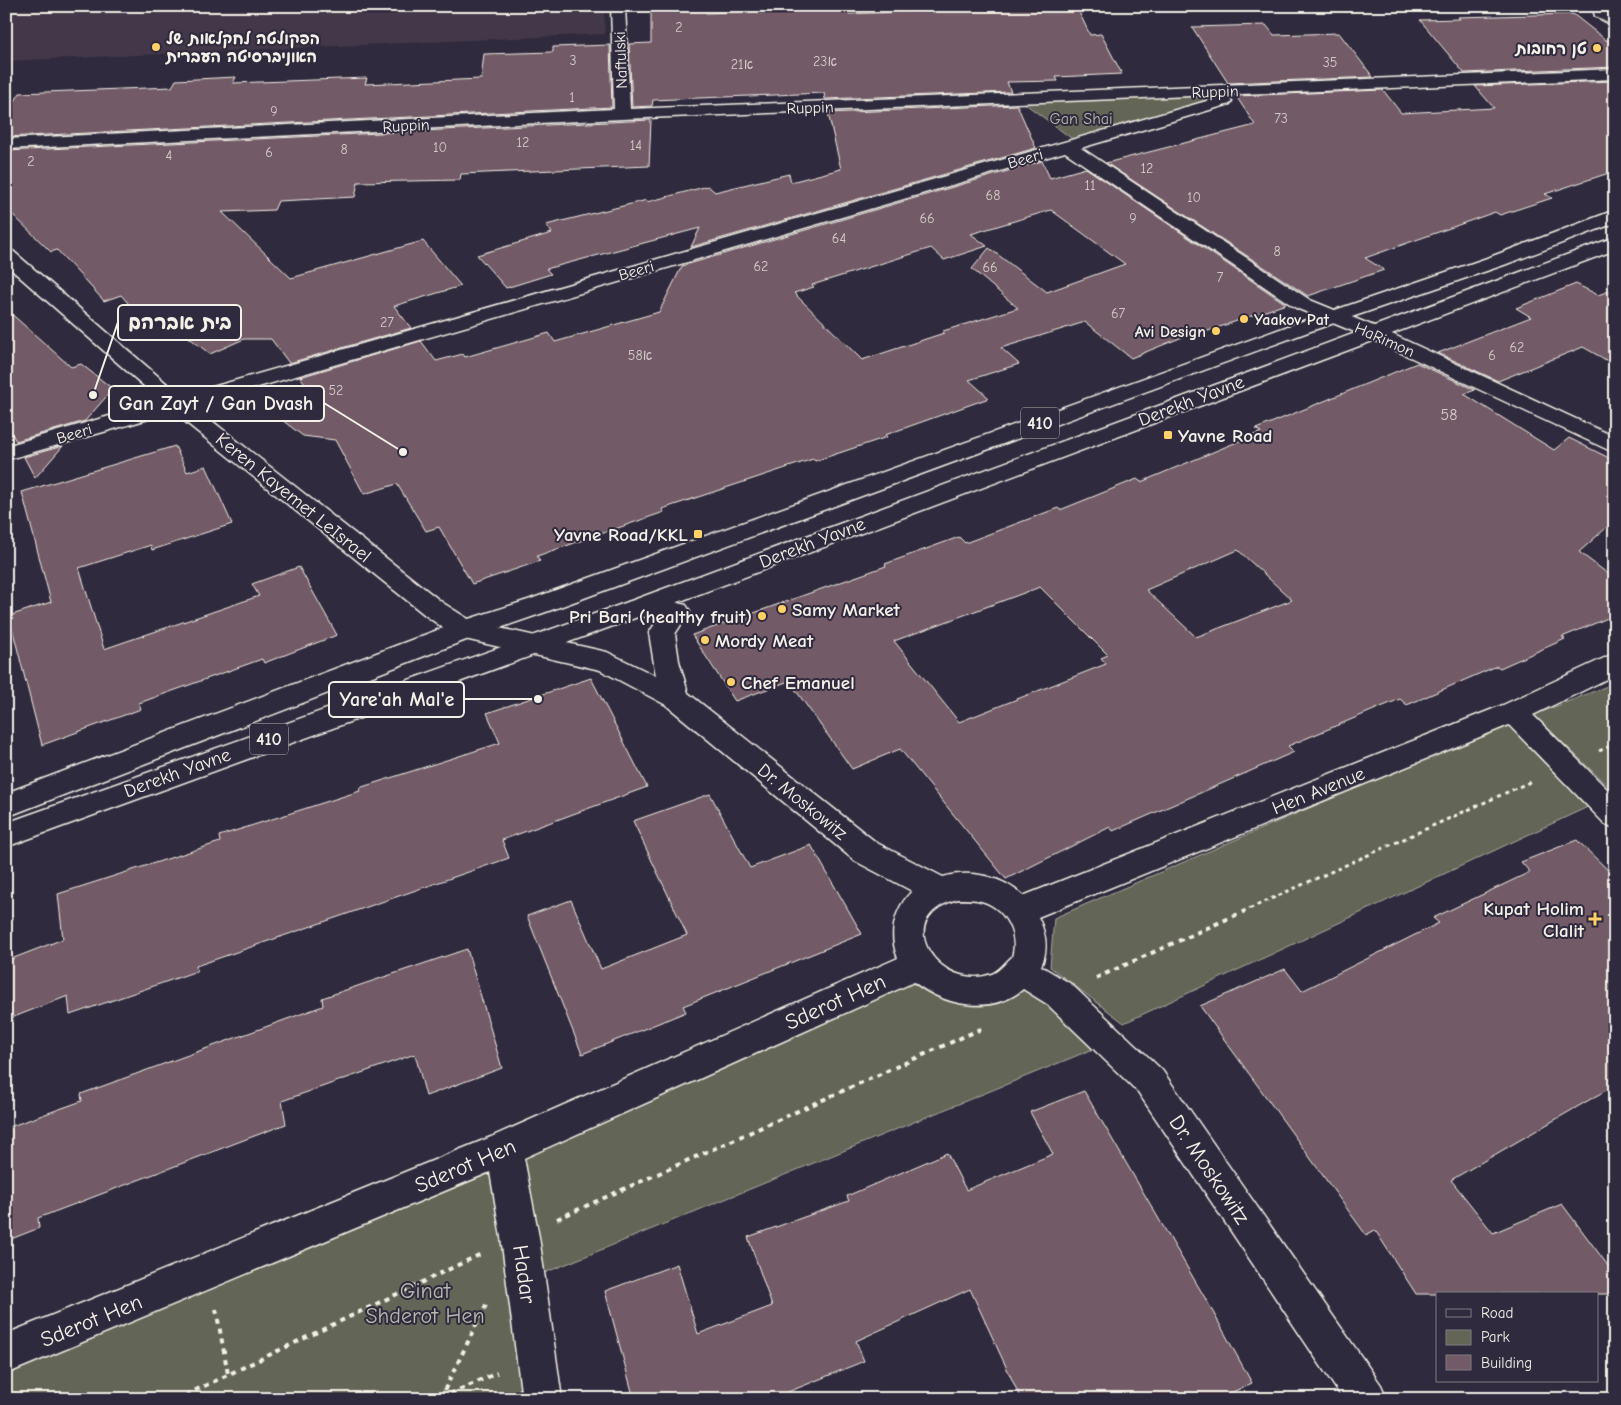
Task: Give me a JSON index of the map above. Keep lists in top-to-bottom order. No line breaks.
{"streets":{"street":["Naftulski","Ruppin","Beeri","HaRimon","Derekh Yavne","410","Keren Kayemet LeIsrael","Hen Avenue","Dr. Moskowitz","Sderot Hen","Hadar"]},"crossings":[["Naftulski","Ruppin"],["Ruppin","Beeri"],["Beeri","HaRimon"],["Beeri","Keren Kayemet LeIsrael"],["HaRimon","Derekh Yavne"],["Derekh Yavne","Keren Kayemet LeIsrael"],["Derekh Yavne","Dr. Moskowitz"],["Keren Kayemet LeIsrael","Dr. Moskowitz"],["Hen Avenue","Dr. Moskowitz"],["Hen Avenue","Sderot Hen"],["Dr. Moskowitz","Sderot Hen"],["Sderot Hen","Hadar"]],"parks":["Gan Shai","Ginat Shderot Hen"],"places":{"other":["הפקולטה לחקלאות של האוניברסיטה העברית","טן רחובות","Yaakov Pat","Avi Design","בית אברהם","Gan Zayt / Gan Dvash","Samy Market","Pri Bari (healthy fruit)","Mordy Meat","Chef Emanuel","Yare'ah Mal'e"],"transit":["Yavne Road","Yavne Road/KKL"],"health":["Kupat Holim Clalit"]},"house_numbers":["2","3","23א","35","21א","1","9","73","12","14","10","8","6","4","2","12","11","68","10","66","9","64","8","62","66","7","67","27","62","58א","6","52","58"],"legend":["Road","Park","Building"]}
